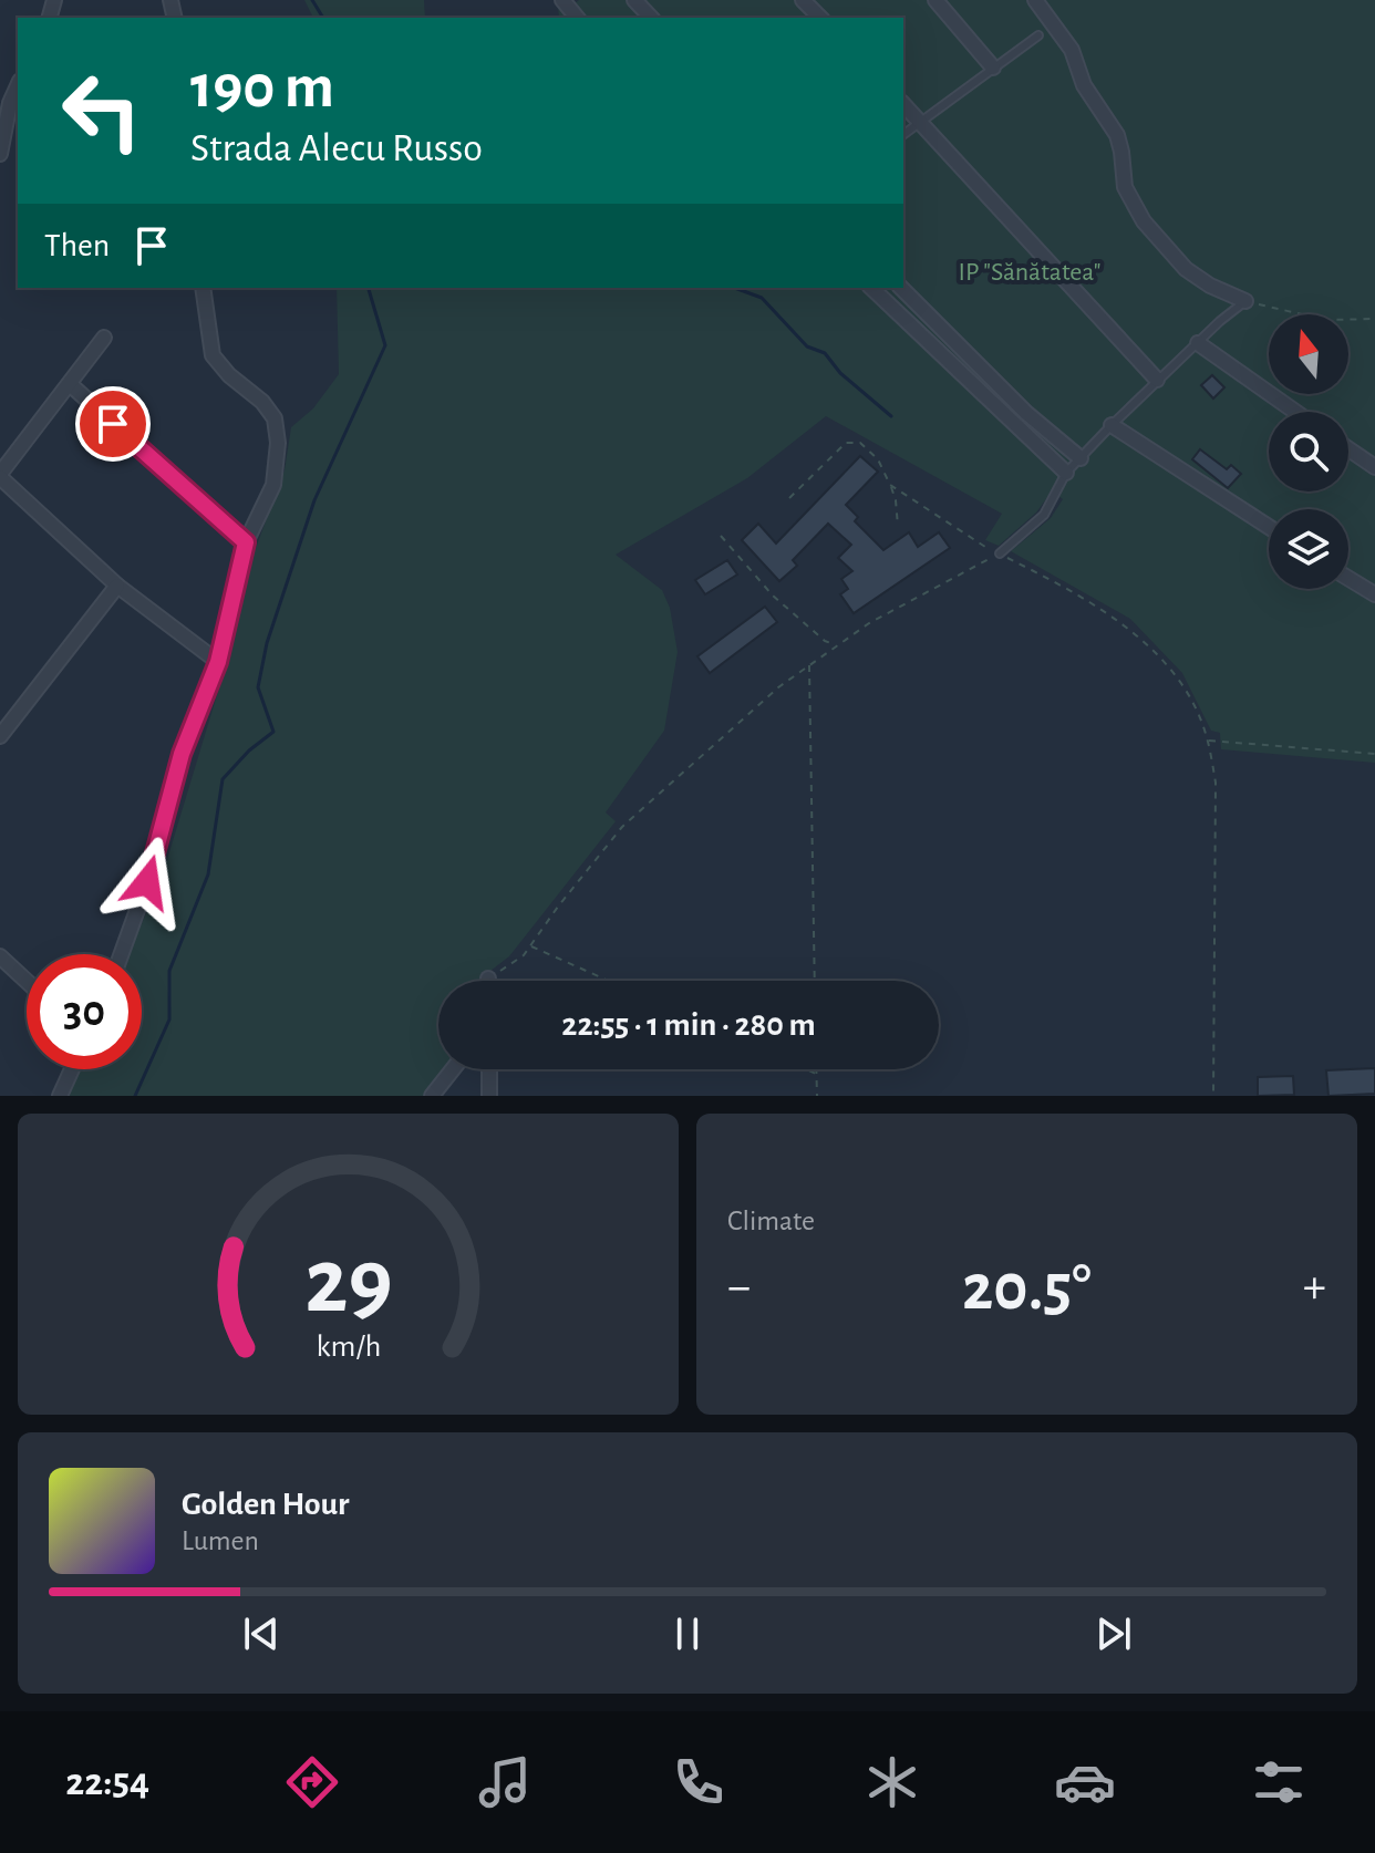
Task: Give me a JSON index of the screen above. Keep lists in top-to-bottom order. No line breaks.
{"parks":["IP \"Sănătatea\""],"north":"top","page":{"turn":["190 m","Strada Alecu Russo"],"then":"Then","limit":"30","trip":"22:55 · 1 min · 280 m","tile":"Climate","heat":["−","20.5°","+"],"song":["Golden Hour","Lumen"],"tabs":"22:54","gauge":["29","km/h"]}}
